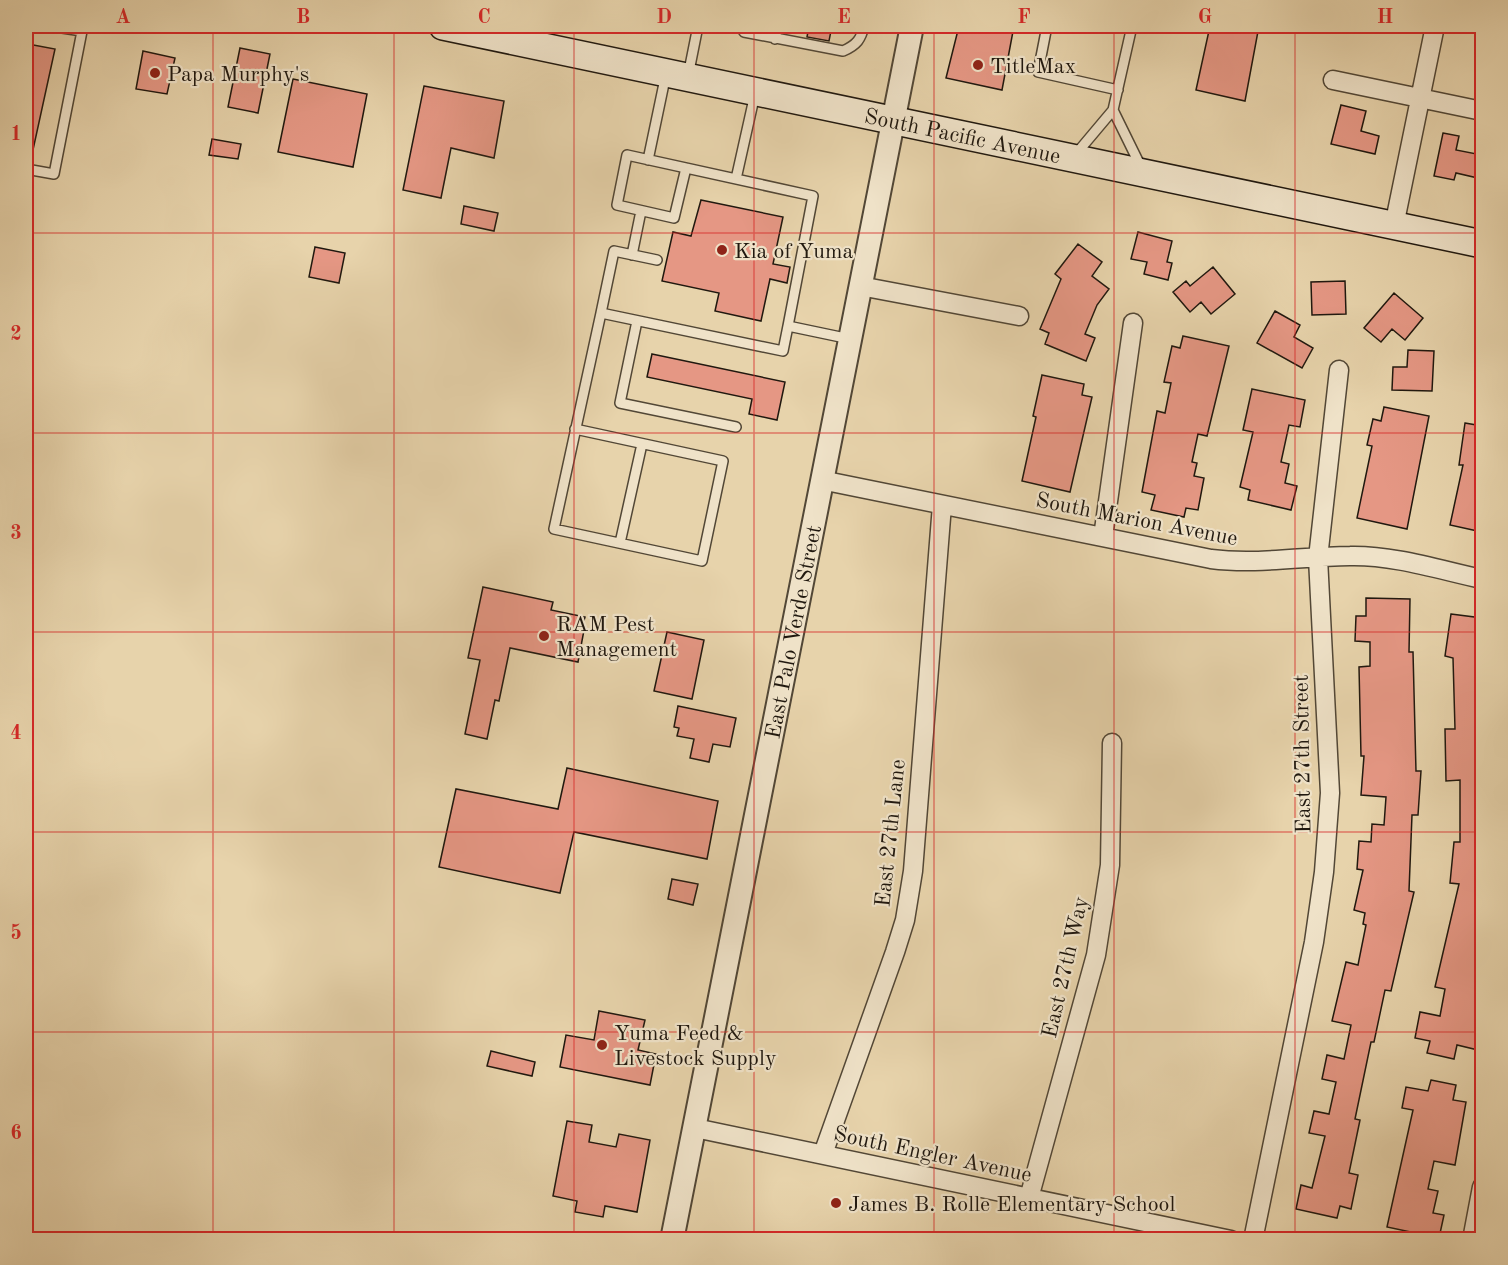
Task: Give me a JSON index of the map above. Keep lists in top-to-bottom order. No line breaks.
{"streets":{"main road":["South Pacific Avenue"],"street":["South Marion Avenue","East Palo Verde Street","East 27th Street","East 27th Lane","East 27th Way","South Engler Avenue"]},"crossings":[["South Pacific Avenue","East Palo Verde Street"],["South Marion Avenue","East Palo Verde Street"],["South Marion Avenue","East 27th Street"],["South Marion Avenue","East 27th Lane"],["East Palo Verde Street","South Engler Avenue"],["East 27th Lane","South Engler Avenue"],["East 27th Way","South Engler Avenue"]],"places":["TitleMax","Papa Murphy's","Kia of Yuma","RAM Pest Management","Yuma Feed & Livestock Supply","James B. Rolle Elementary School"],"grid":{"columns":["A","B","C","D","E","F","G","H"],"rows":["1","2","3","4","5","6"]}}
